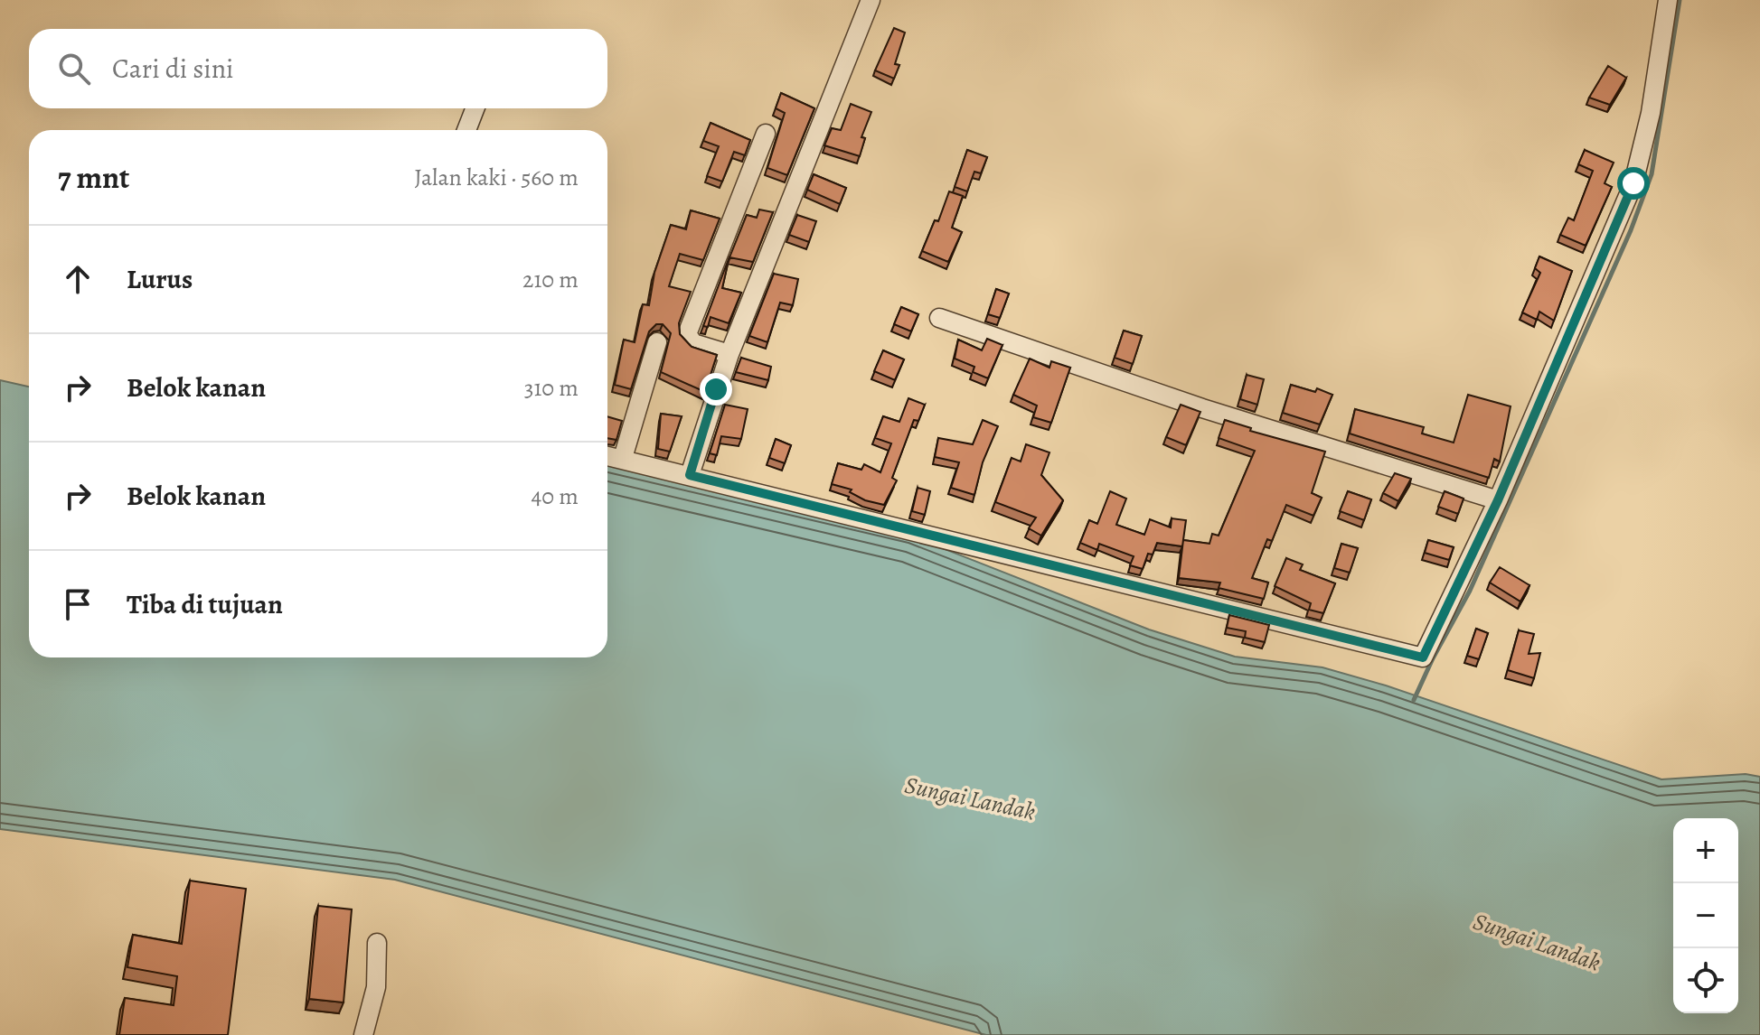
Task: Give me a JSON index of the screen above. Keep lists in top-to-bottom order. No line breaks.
{"water":["Sungai Landak"],"page":{"search":"Cari di sini","heading":["7 mnt","Jalan kaki · 560 m"],"list":[["Lurus","210 m"],["Belok kanan","310 m"],["Belok kanan","40 m"],"Tiba di tujuan"],"map_buttons":["+","−"]}}
